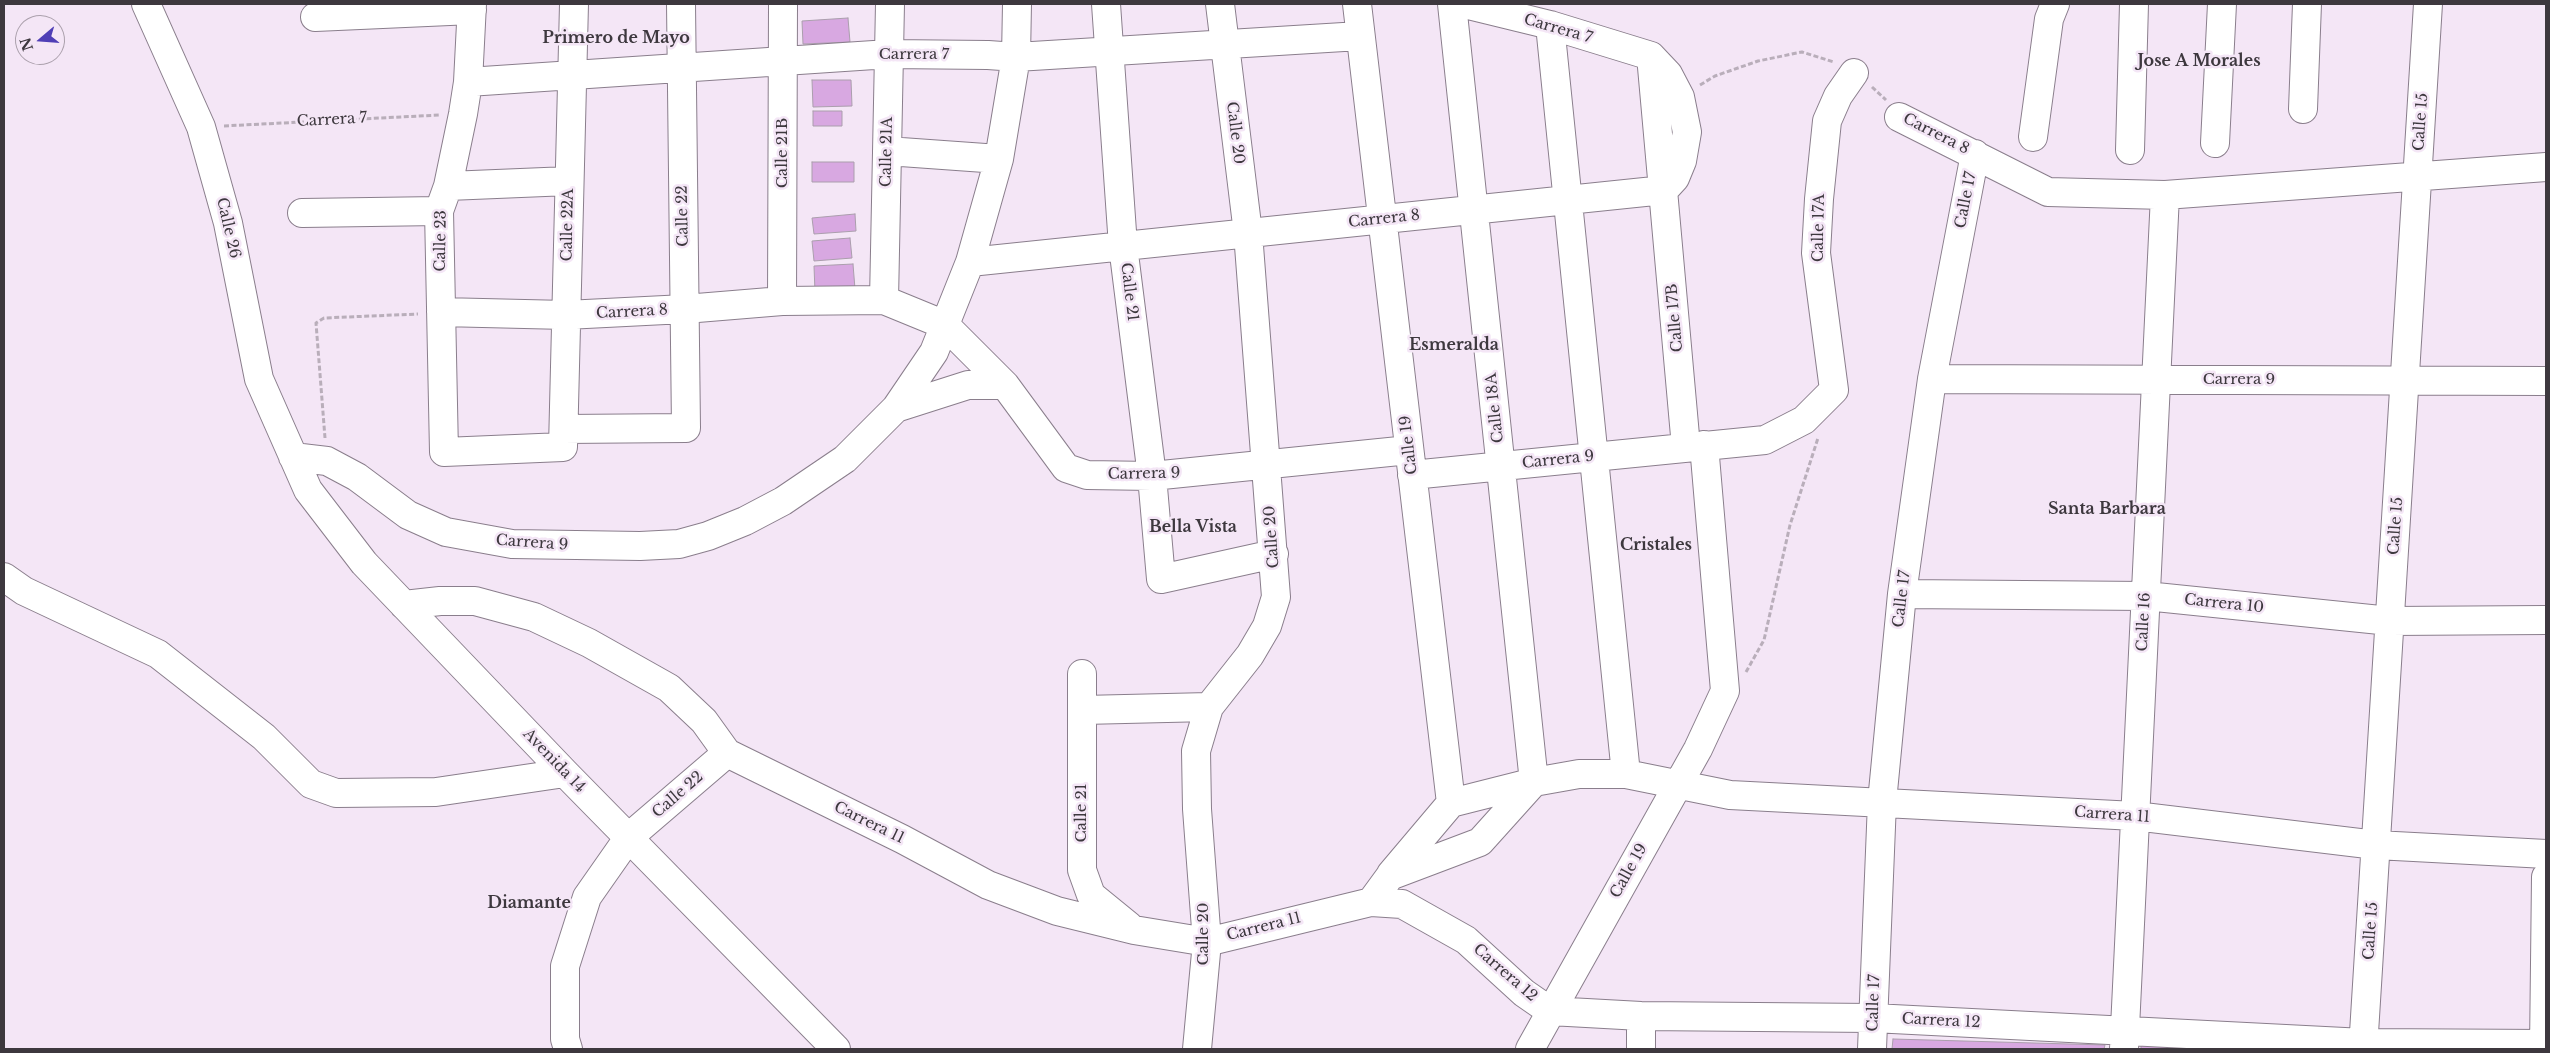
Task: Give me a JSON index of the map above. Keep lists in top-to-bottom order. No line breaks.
{"streets":{"street":["Carrera 7","Calle 15","Calle 20","Carrera 8","Calle 21A","Calle 21B","Calle 17","Calle 22","Calle 22A","Calle 26","Calle 17A","Calle 23","Calle 21","Calle 17B","Carrera 9","Calle 18A","Calle 19","Carrera 10","Calle 16","Avenida 14","Carrera 11","Carrera 12"]},"crossings":[["Carrera 7","Calle 20"],["Carrera 7","Calle 21A"],["Carrera 7","Calle 21B"],["Carrera 7","Calle 22"],["Carrera 7","Calle 22A"],["Carrera 7","Calle 26"],["Carrera 7","Calle 23"],["Carrera 7","Calle 21"],["Carrera 7","Calle 19"],["Calle 15","Carrera 8"],["Calle 15","Carrera 9"],["Calle 15","Carrera 10"],["Calle 15","Carrera 11"],["Calle 15","Carrera 12"],["Calle 20","Carrera 8"],["Calle 20","Calle 21"],["Calle 20","Carrera 9"],["Calle 20","Carrera 11"],["Carrera 8","Calle 21A"],["Carrera 8","Calle 21B"],["Carrera 8","Calle 17"],["Carrera 8","Calle 22"],["Carrera 8","Calle 22A"],["Carrera 8","Calle 17A"],["Carrera 8","Calle 23"],["Carrera 8","Calle 21"],["Carrera 8","Calle 17B"],["Carrera 8","Carrera 9"],["Carrera 8","Calle 18A"],["Carrera 8","Calle 19"],["Carrera 8","Calle 16"],["Calle 17","Carrera 9"],["Calle 17","Carrera 10"],["Calle 17","Carrera 11"],["Calle 17","Carrera 12"],["Calle 22","Calle 22A"],["Calle 22","Calle 23"],["Calle 22","Avenida 14"],["Calle 22","Carrera 11"],["Calle 22A","Calle 23"],["Calle 26","Carrera 9"],["Calle 26","Avenida 14"],["Calle 17A","Carrera 9"],["Calle 21","Carrera 9"],["Calle 21","Carrera 11"],["Calle 17B","Carrera 9"],["Calle 17B","Calle 19"],["Carrera 9","Calle 18A"],["Carrera 9","Calle 19"],["Carrera 9","Calle 16"],["Carrera 9","Avenida 14"],["Calle 18A","Carrera 11"],["Calle 19","Carrera 11"],["Calle 19","Carrera 12"],["Carrera 10","Calle 16"],["Calle 16","Carrera 11"],["Calle 16","Carrera 12"],["Avenida 14","Carrera 11"],["Carrera 11","Carrera 12"]],"districts":["Primero de Mayo","Jose A Morales","Esmeralda","Santa Barbara","Bella Vista","Cristales","Diamante"],"north":"left"}
